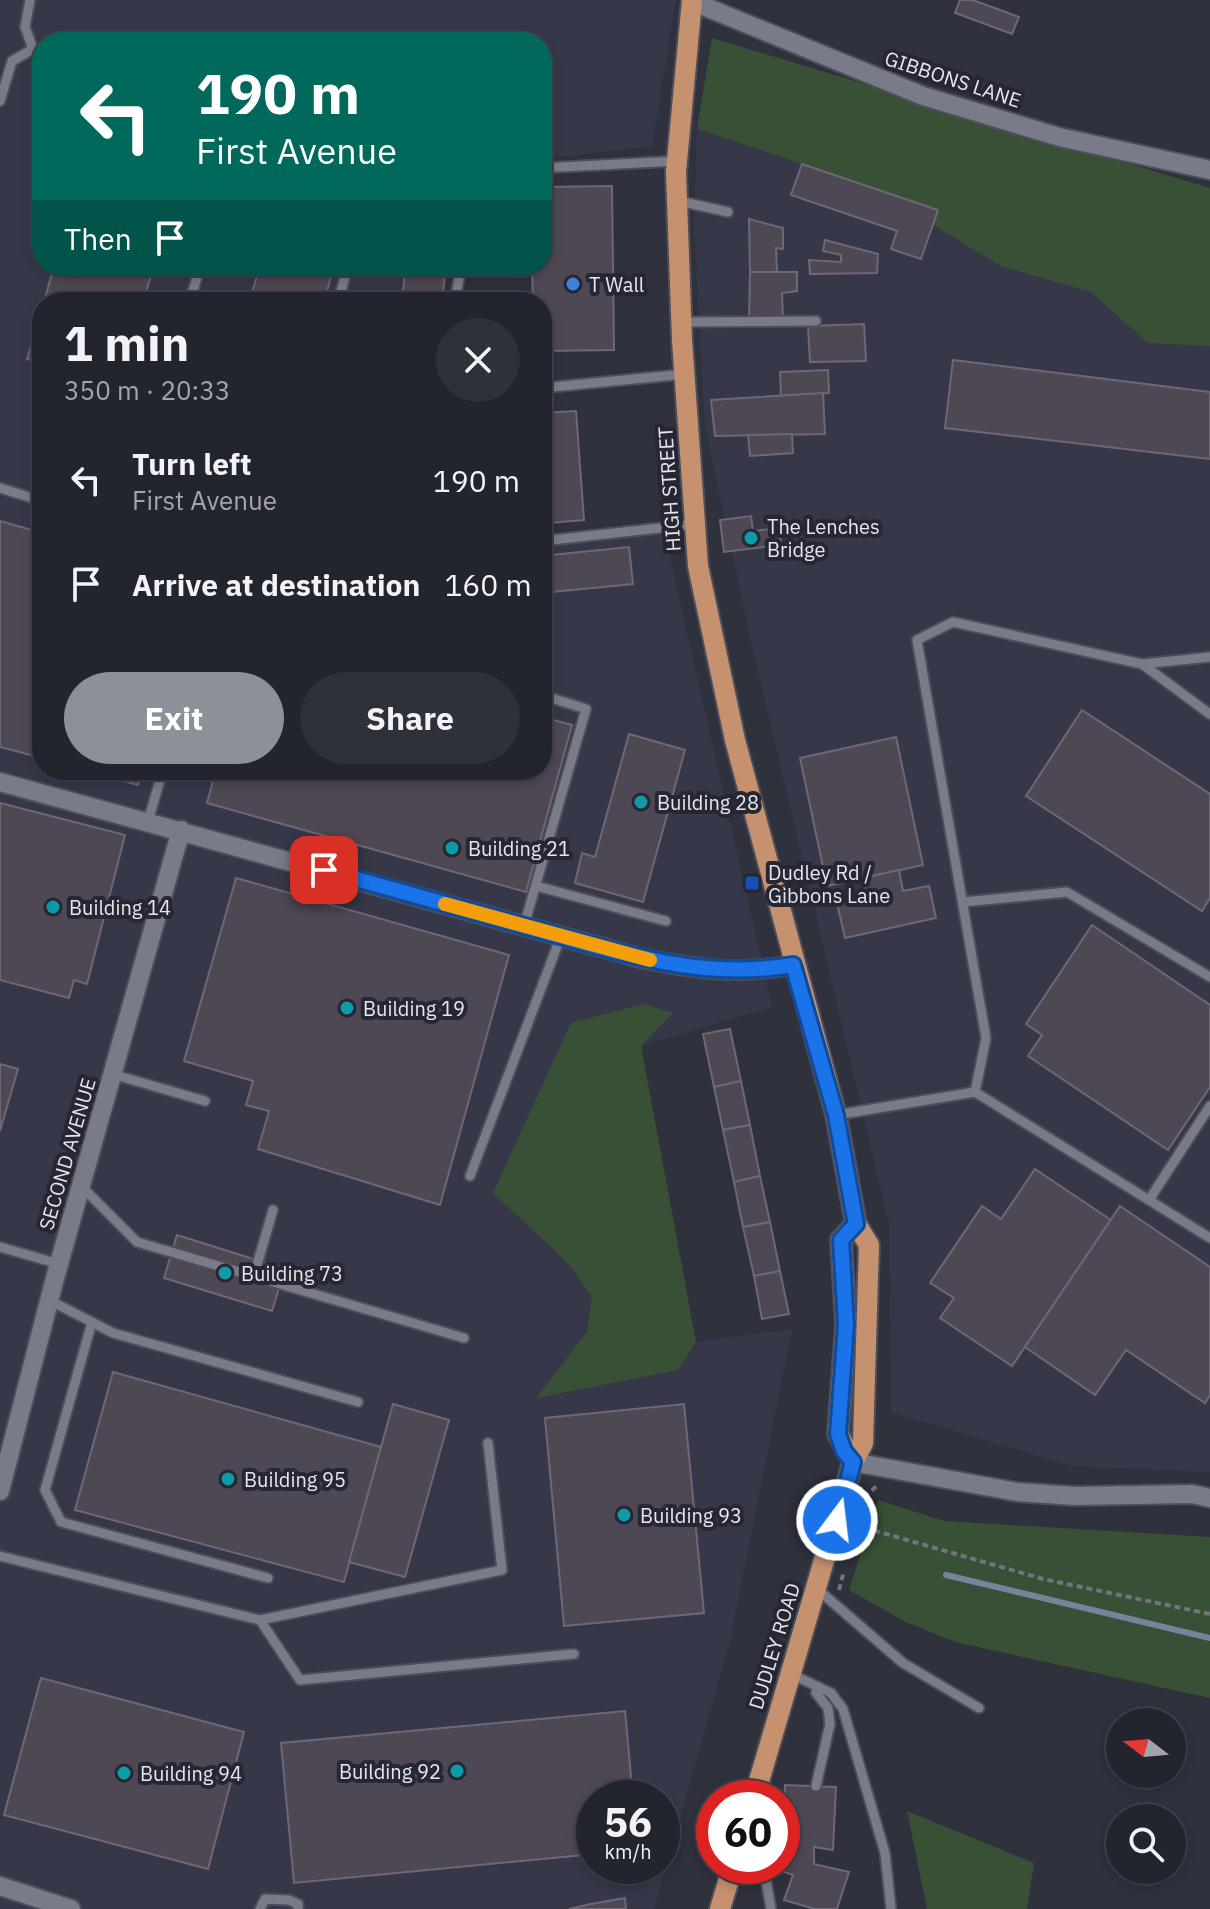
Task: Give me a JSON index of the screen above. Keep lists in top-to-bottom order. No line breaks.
{"streets":{"main road":["HIGH STREET","DUDLEY ROAD"],"street":["GIBBONS LANE","SECOND AVENUE"]},"crossings":[["GIBBONS LANE","HIGH STREET"],["HIGH STREET","DUDLEY ROAD"]],"places":{"other":["T Wall","The Lenches Bridge","Building 28","Building 21","Building 14","Building 19","Building 73","Building 95","Building 93","Building 92","Building 94"],"transit":["Dudley Rd / Gibbons Lane"]},"north":"left","page":{"turn":["190 m","First Avenue"],"then":"Then","heading":["1 min","350 m · 20:33"],"list":[{"name":"Turn left","note":"First Avenue","value":"190 m"},{"name":"Arrive at destination","value":"160 m"}],"buttons":["Exit","Share"],"speed":"56 km/h","limit":"60"}}
